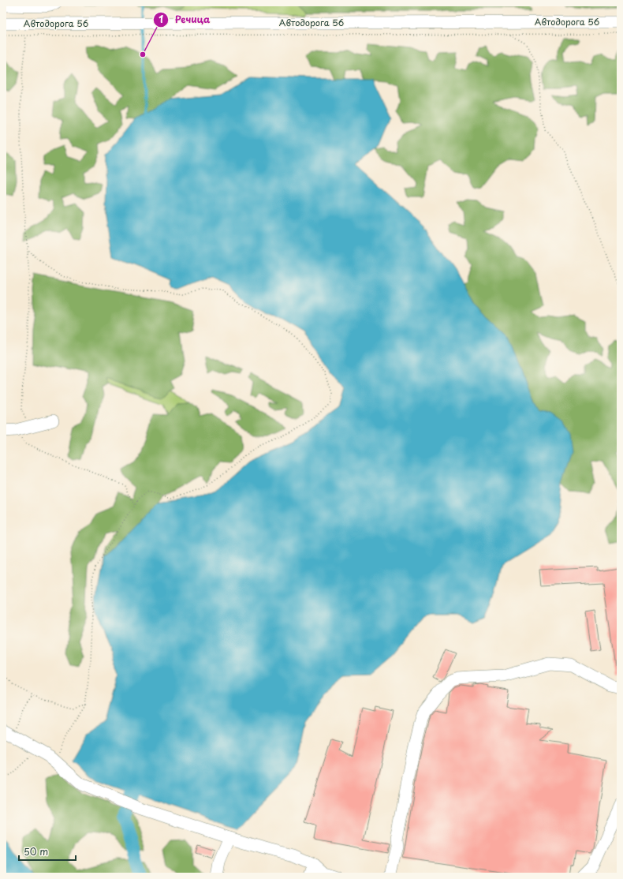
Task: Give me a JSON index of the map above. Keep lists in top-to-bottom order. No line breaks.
{"streets":{"street":["Автодорога 56"]},"places":["Речица"],"scale_bar":"50 m"}
